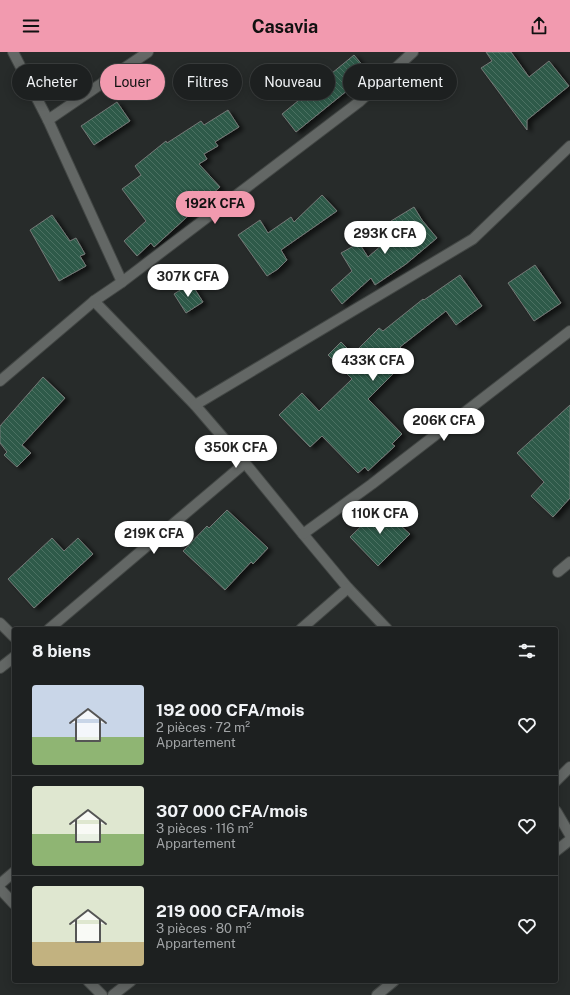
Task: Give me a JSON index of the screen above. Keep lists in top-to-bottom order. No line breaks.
{"page":{"header":"Casavia","chip":["Acheter","Louer","Filtres","Nouveau","Appartement"],"price":["192K CFA","293K CFA","307K CFA","433K CFA","206K CFA","350K CFA","110K CFA","219K CFA"],"heading":"8 biens","list":[{"name":"192 000 CFA/mois","note":"2 pièces · 72 m² · Appartement"},{"name":"307 000 CFA/mois","note":"3 pièces · 116 m² · Appartement"},{"name":"219 000 CFA/mois","note":"3 pièces · 80 m² · Appartement"}]}}
